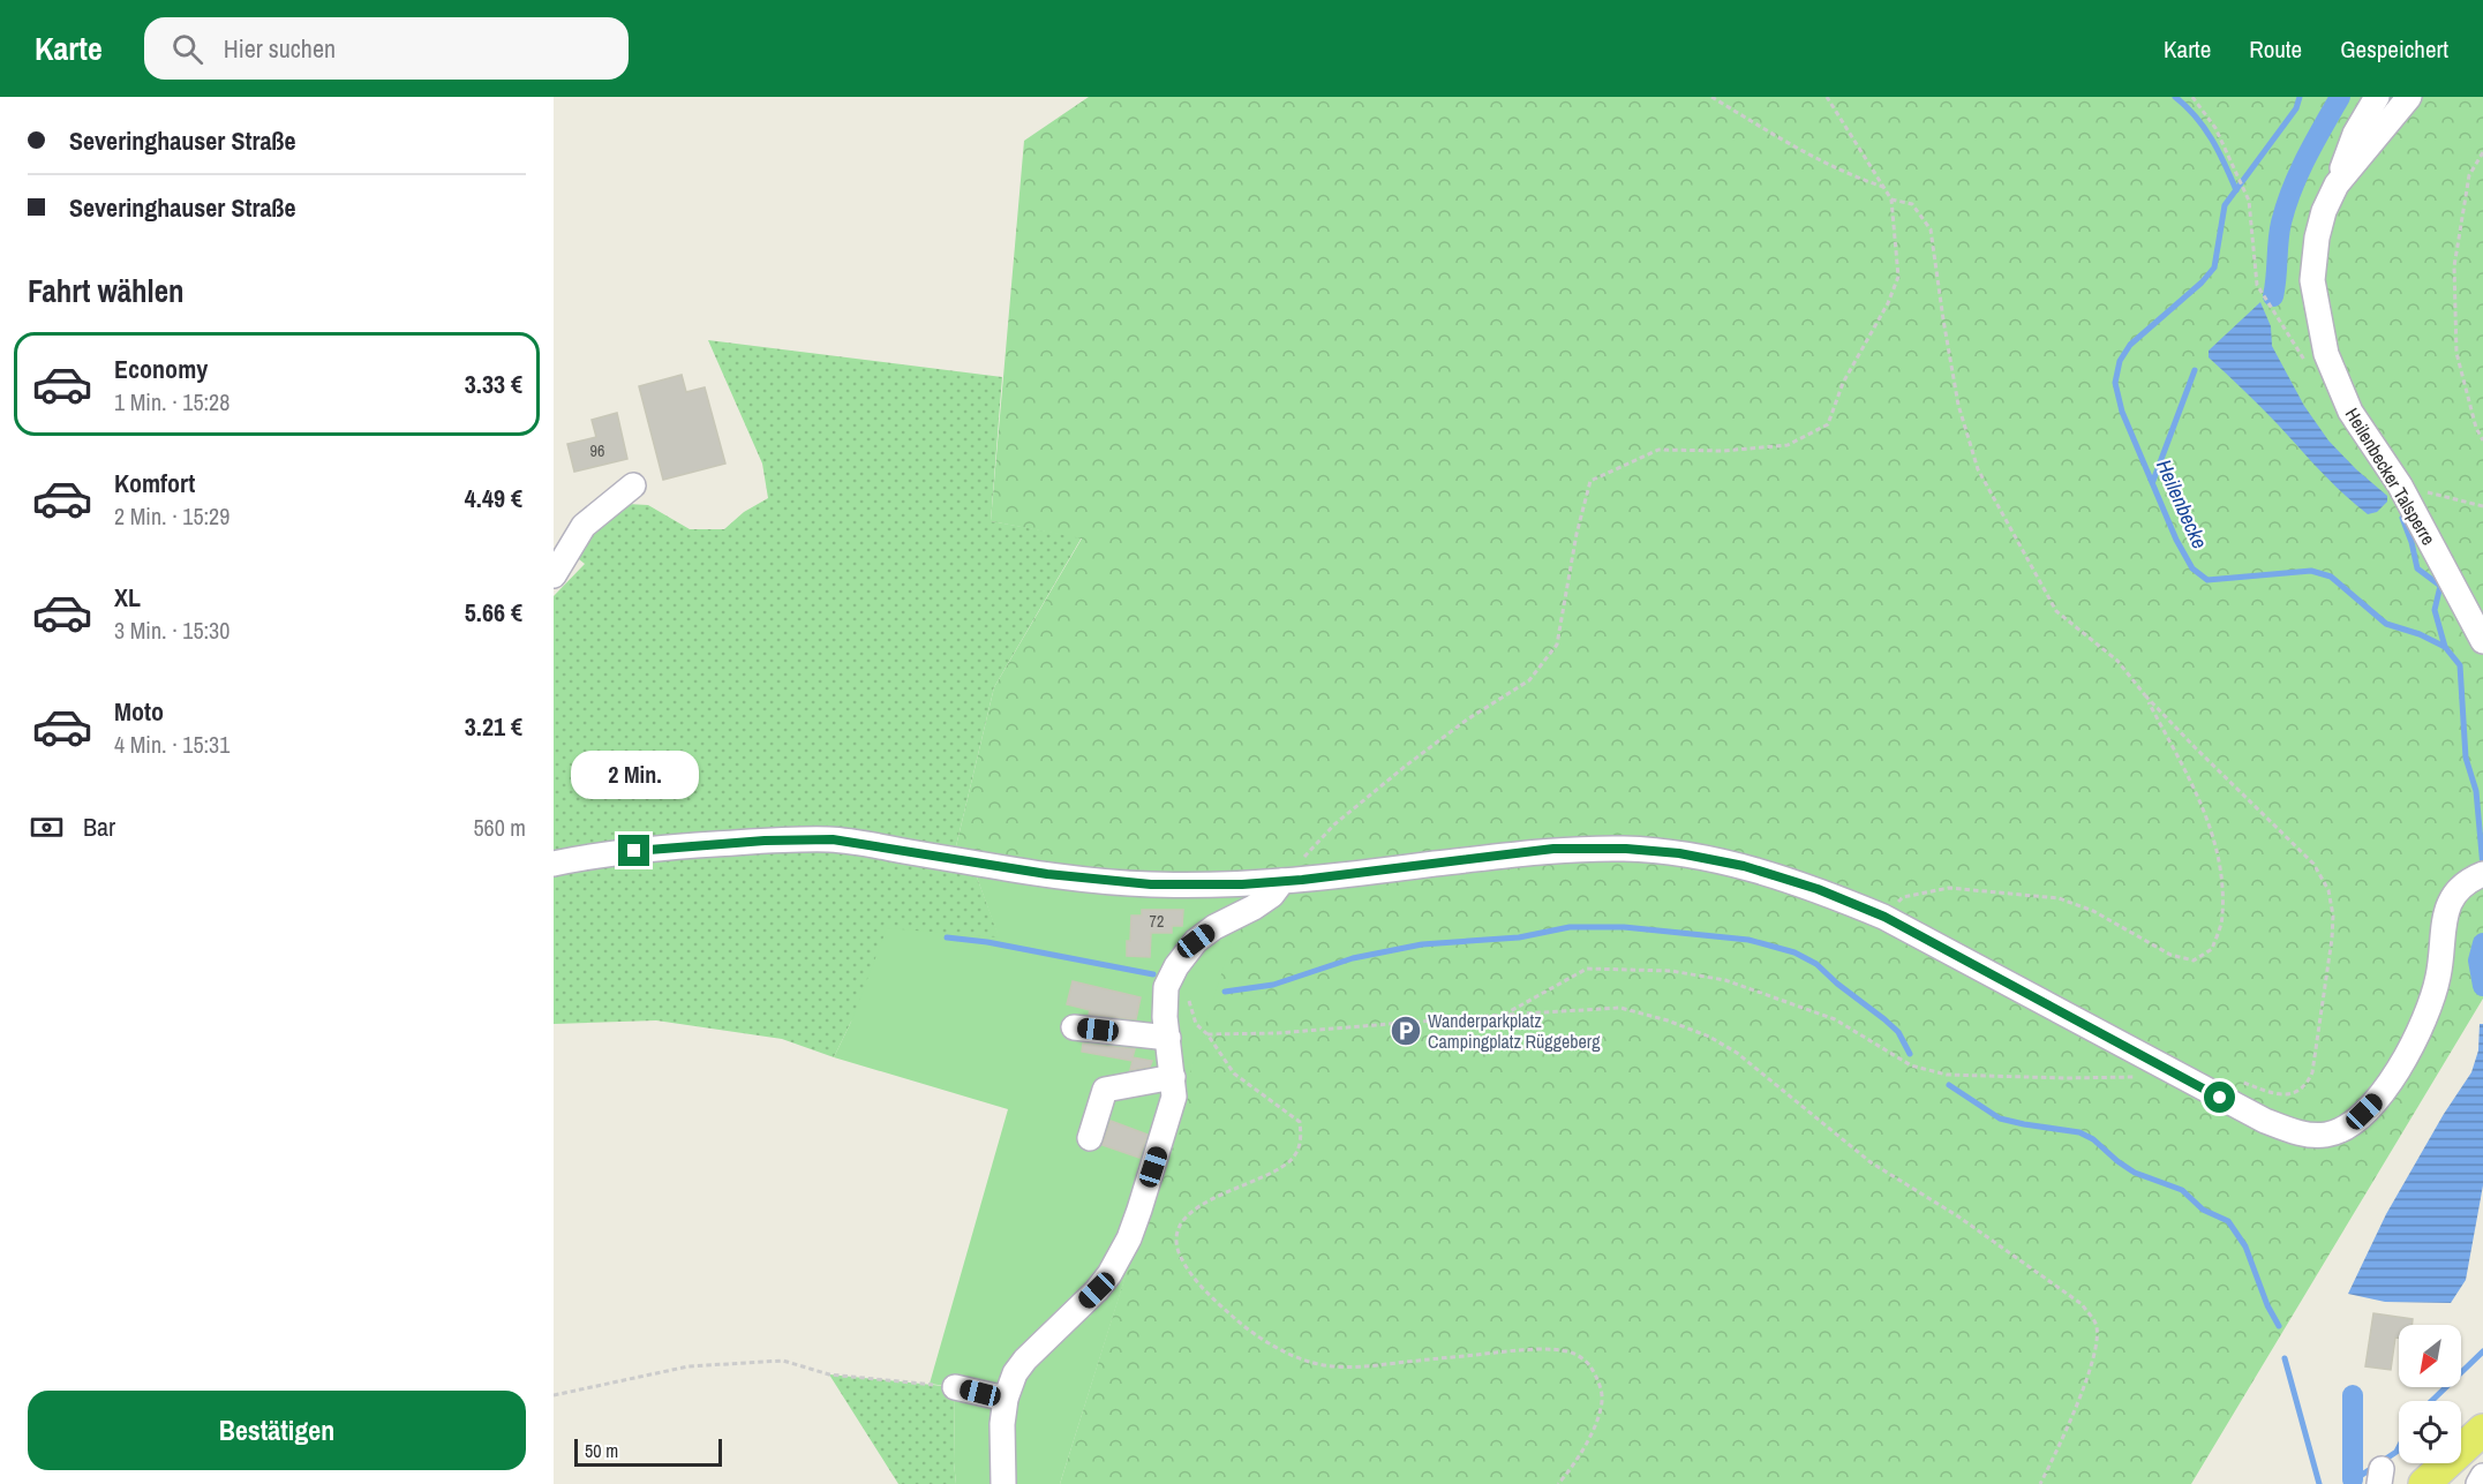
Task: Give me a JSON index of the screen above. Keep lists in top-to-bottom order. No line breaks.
{"streets":{"street":["Heilenbecker Talsperre"]},"water":["Heilenbecke"],"places":{"parking":["Wanderparkplatz Campingplatz Rüggeberg"]},"house_numbers":["96","72"],"scale_bar":"50 m","north":"bottom left","page":{"header":"Karte","search":"Hier suchen","nav":["Karte","Route","Gespeichert"],"banner":["Severinghauser Straße","Severinghauser Straße"],"heading":"Fahrt wählen","list":[{"name":"Economy","note":"1 Min. · 15:28","value":"3.33 €"},{"name":"Komfort","note":"2 Min. · 15:29","value":"4.49 €"},{"name":"XL","note":"3 Min. · 15:30","value":"5.66 €"},{"name":"Moto","note":"4 Min. · 15:31","value":"3.21 €"}],"bubble":"2 Min.","pay":["Bar","560 m"],"buttons":"Bestätigen","scale":"50 m"}}
